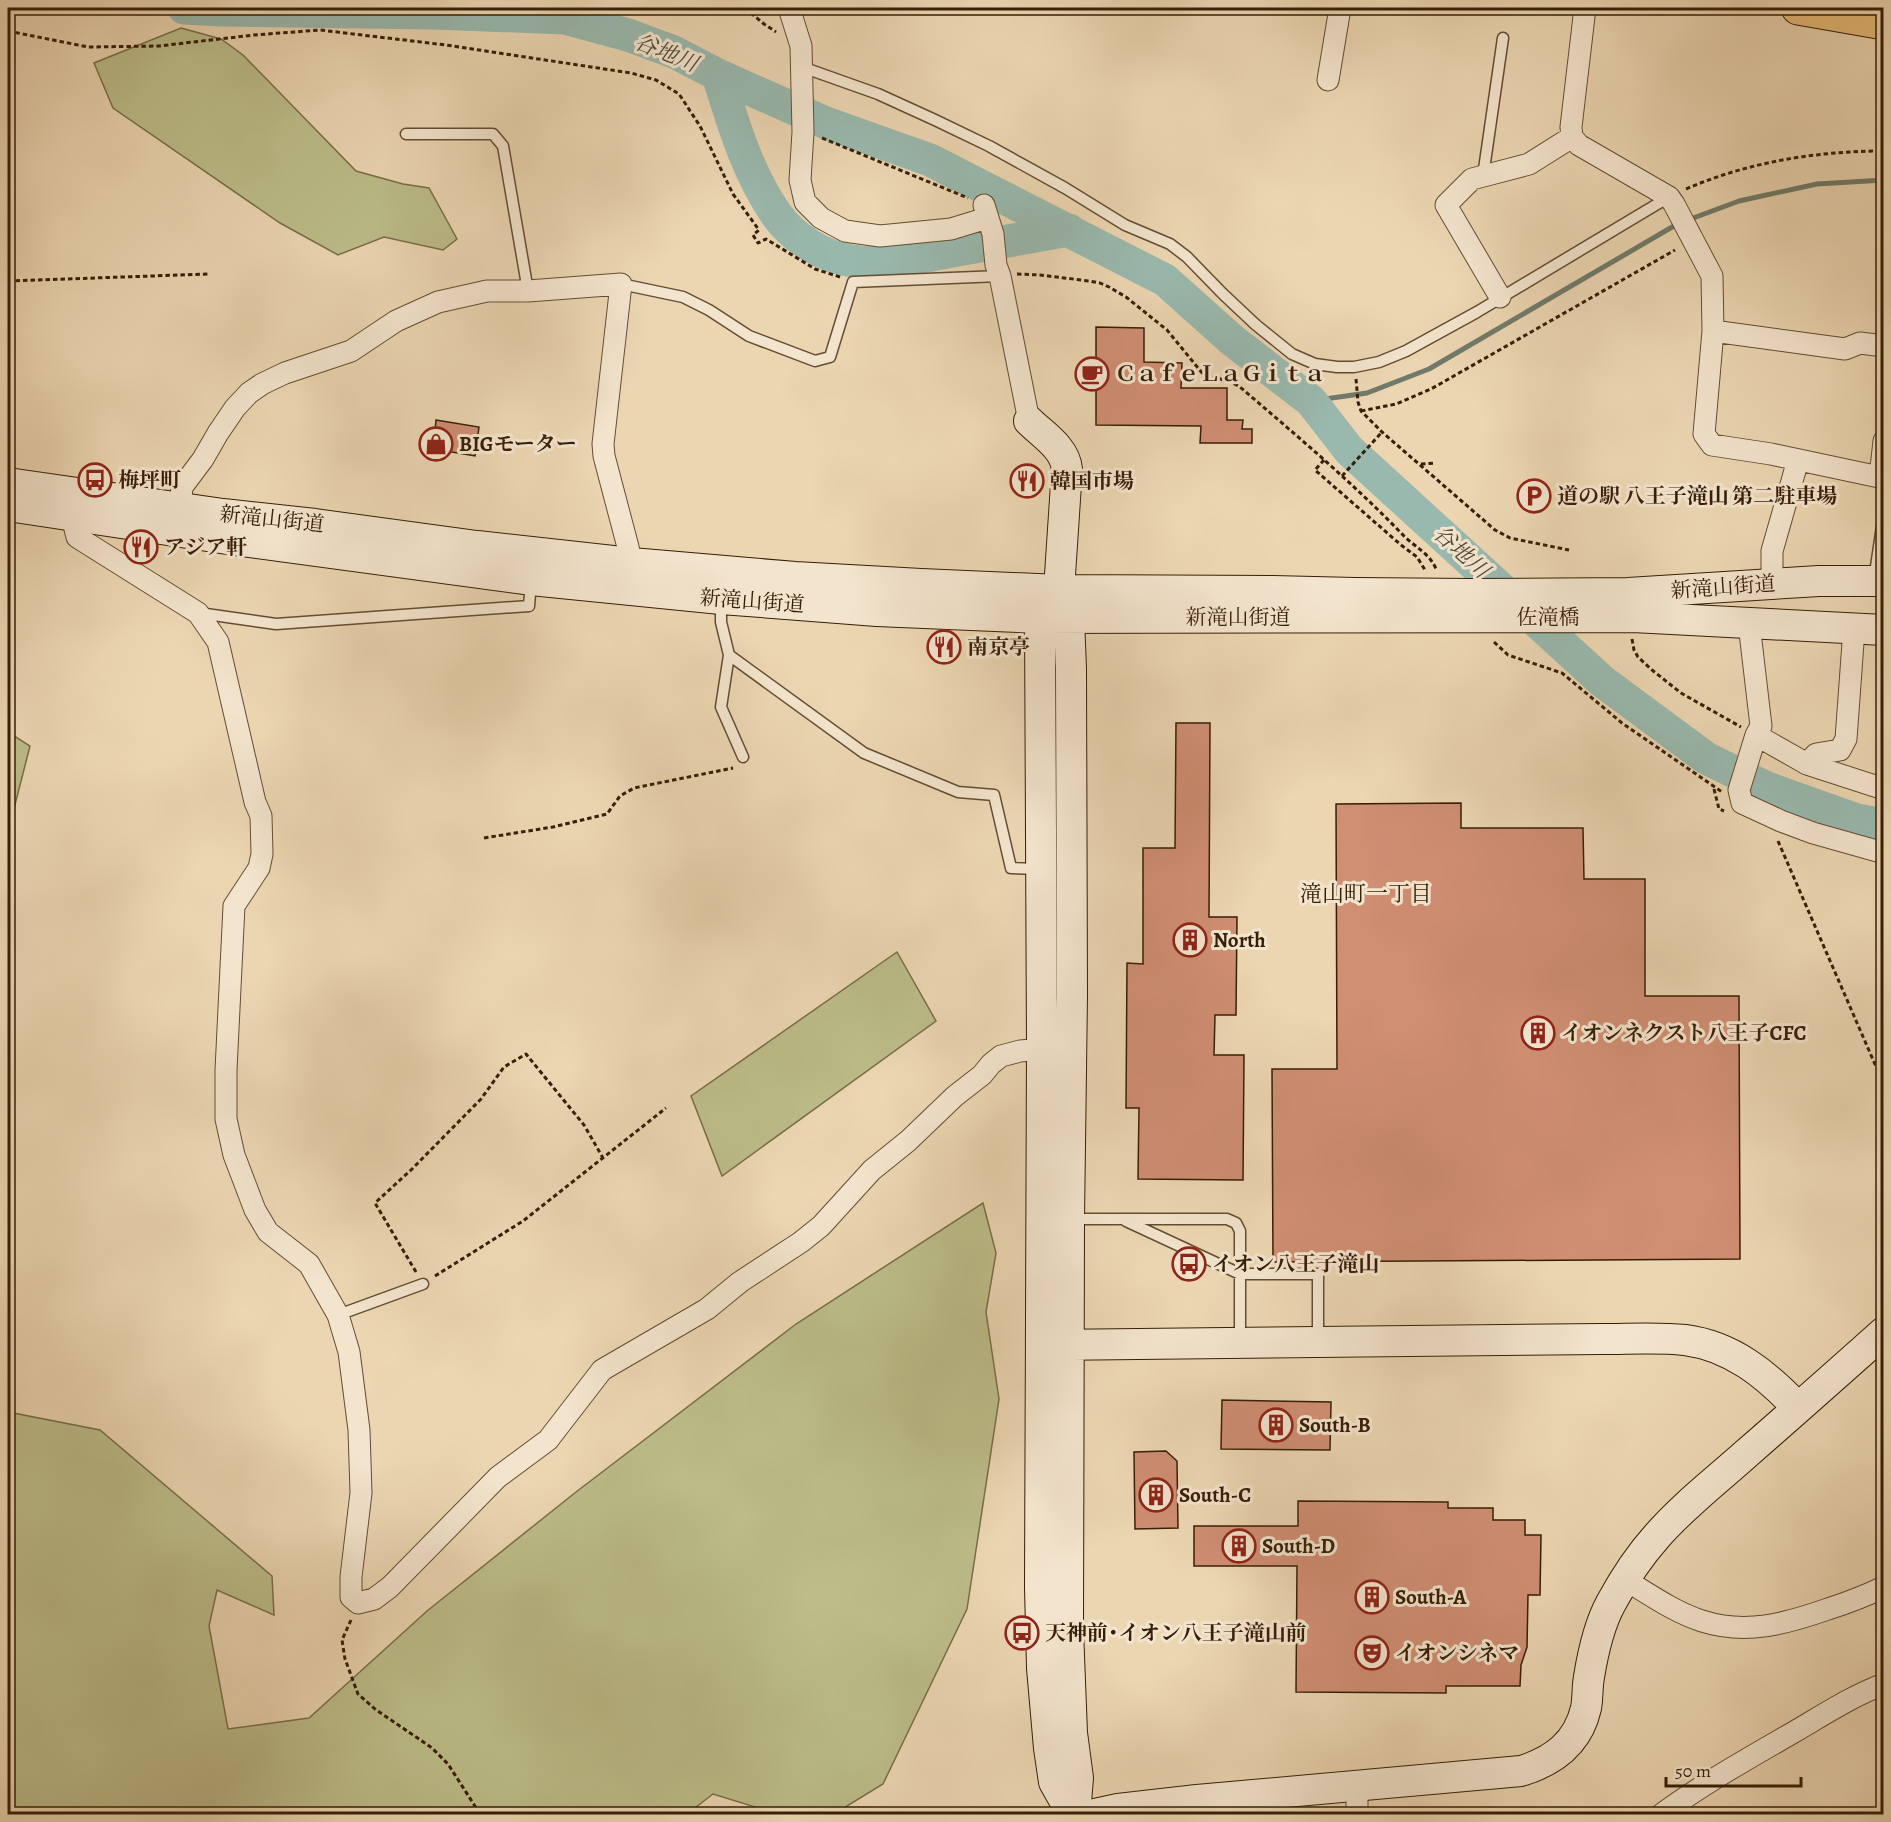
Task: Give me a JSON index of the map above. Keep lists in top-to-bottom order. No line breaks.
{"streets":{"street":["新滝山街道","佐滝橋"]},"crossings":[["新滝山街道","佐滝橋"]],"districts":["滝山町一丁目"],"water":["谷地川"],"places":{"cafe":["ＣａｆｅＬａＧｉｔａ"],"shop":["BIGモーター"],"bus stop":["梅坪町","イオン八王子滝山","天神前･イオン八王子滝山前"],"restaurant":["韓国市場","アジア軒","南京亭"],"parking":["道の駅 八王子滝山 第二駐車場"],"building":["North","イオンネクスト八王子CFC","South-B","South-C","South-D","South-A"],"theatre":["イオンシネマ"]},"scale_bar":"50 m"}
